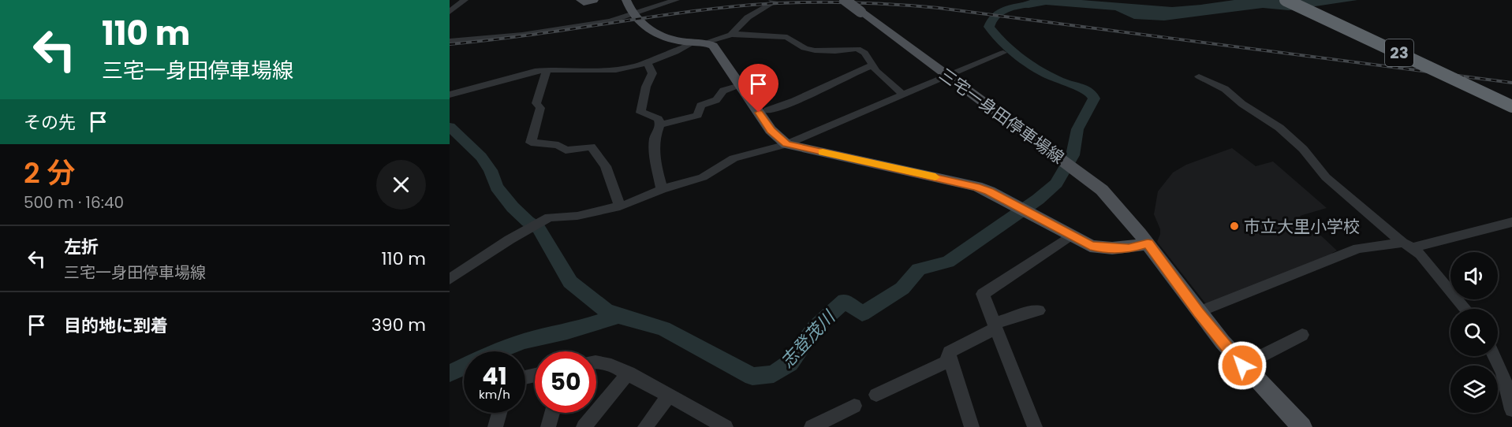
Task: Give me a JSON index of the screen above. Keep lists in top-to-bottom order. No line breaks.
{"streets":{"highway":["23"],"main road":["三宅一身田停車場線"]},"water":["志登茂川"],"places":["市立大里小学校"],"page":{"turn":["110 m","三宅一身田停車場線"],"then":"その先","heading":["2 分","500 m · 16:40"],"list":[{"name":"左折","note":"三宅一身田停車場線","value":"110 m"},{"name":"目的地に到着","value":"390 m"}],"speed":"41 km/h","limit":"50"}}
